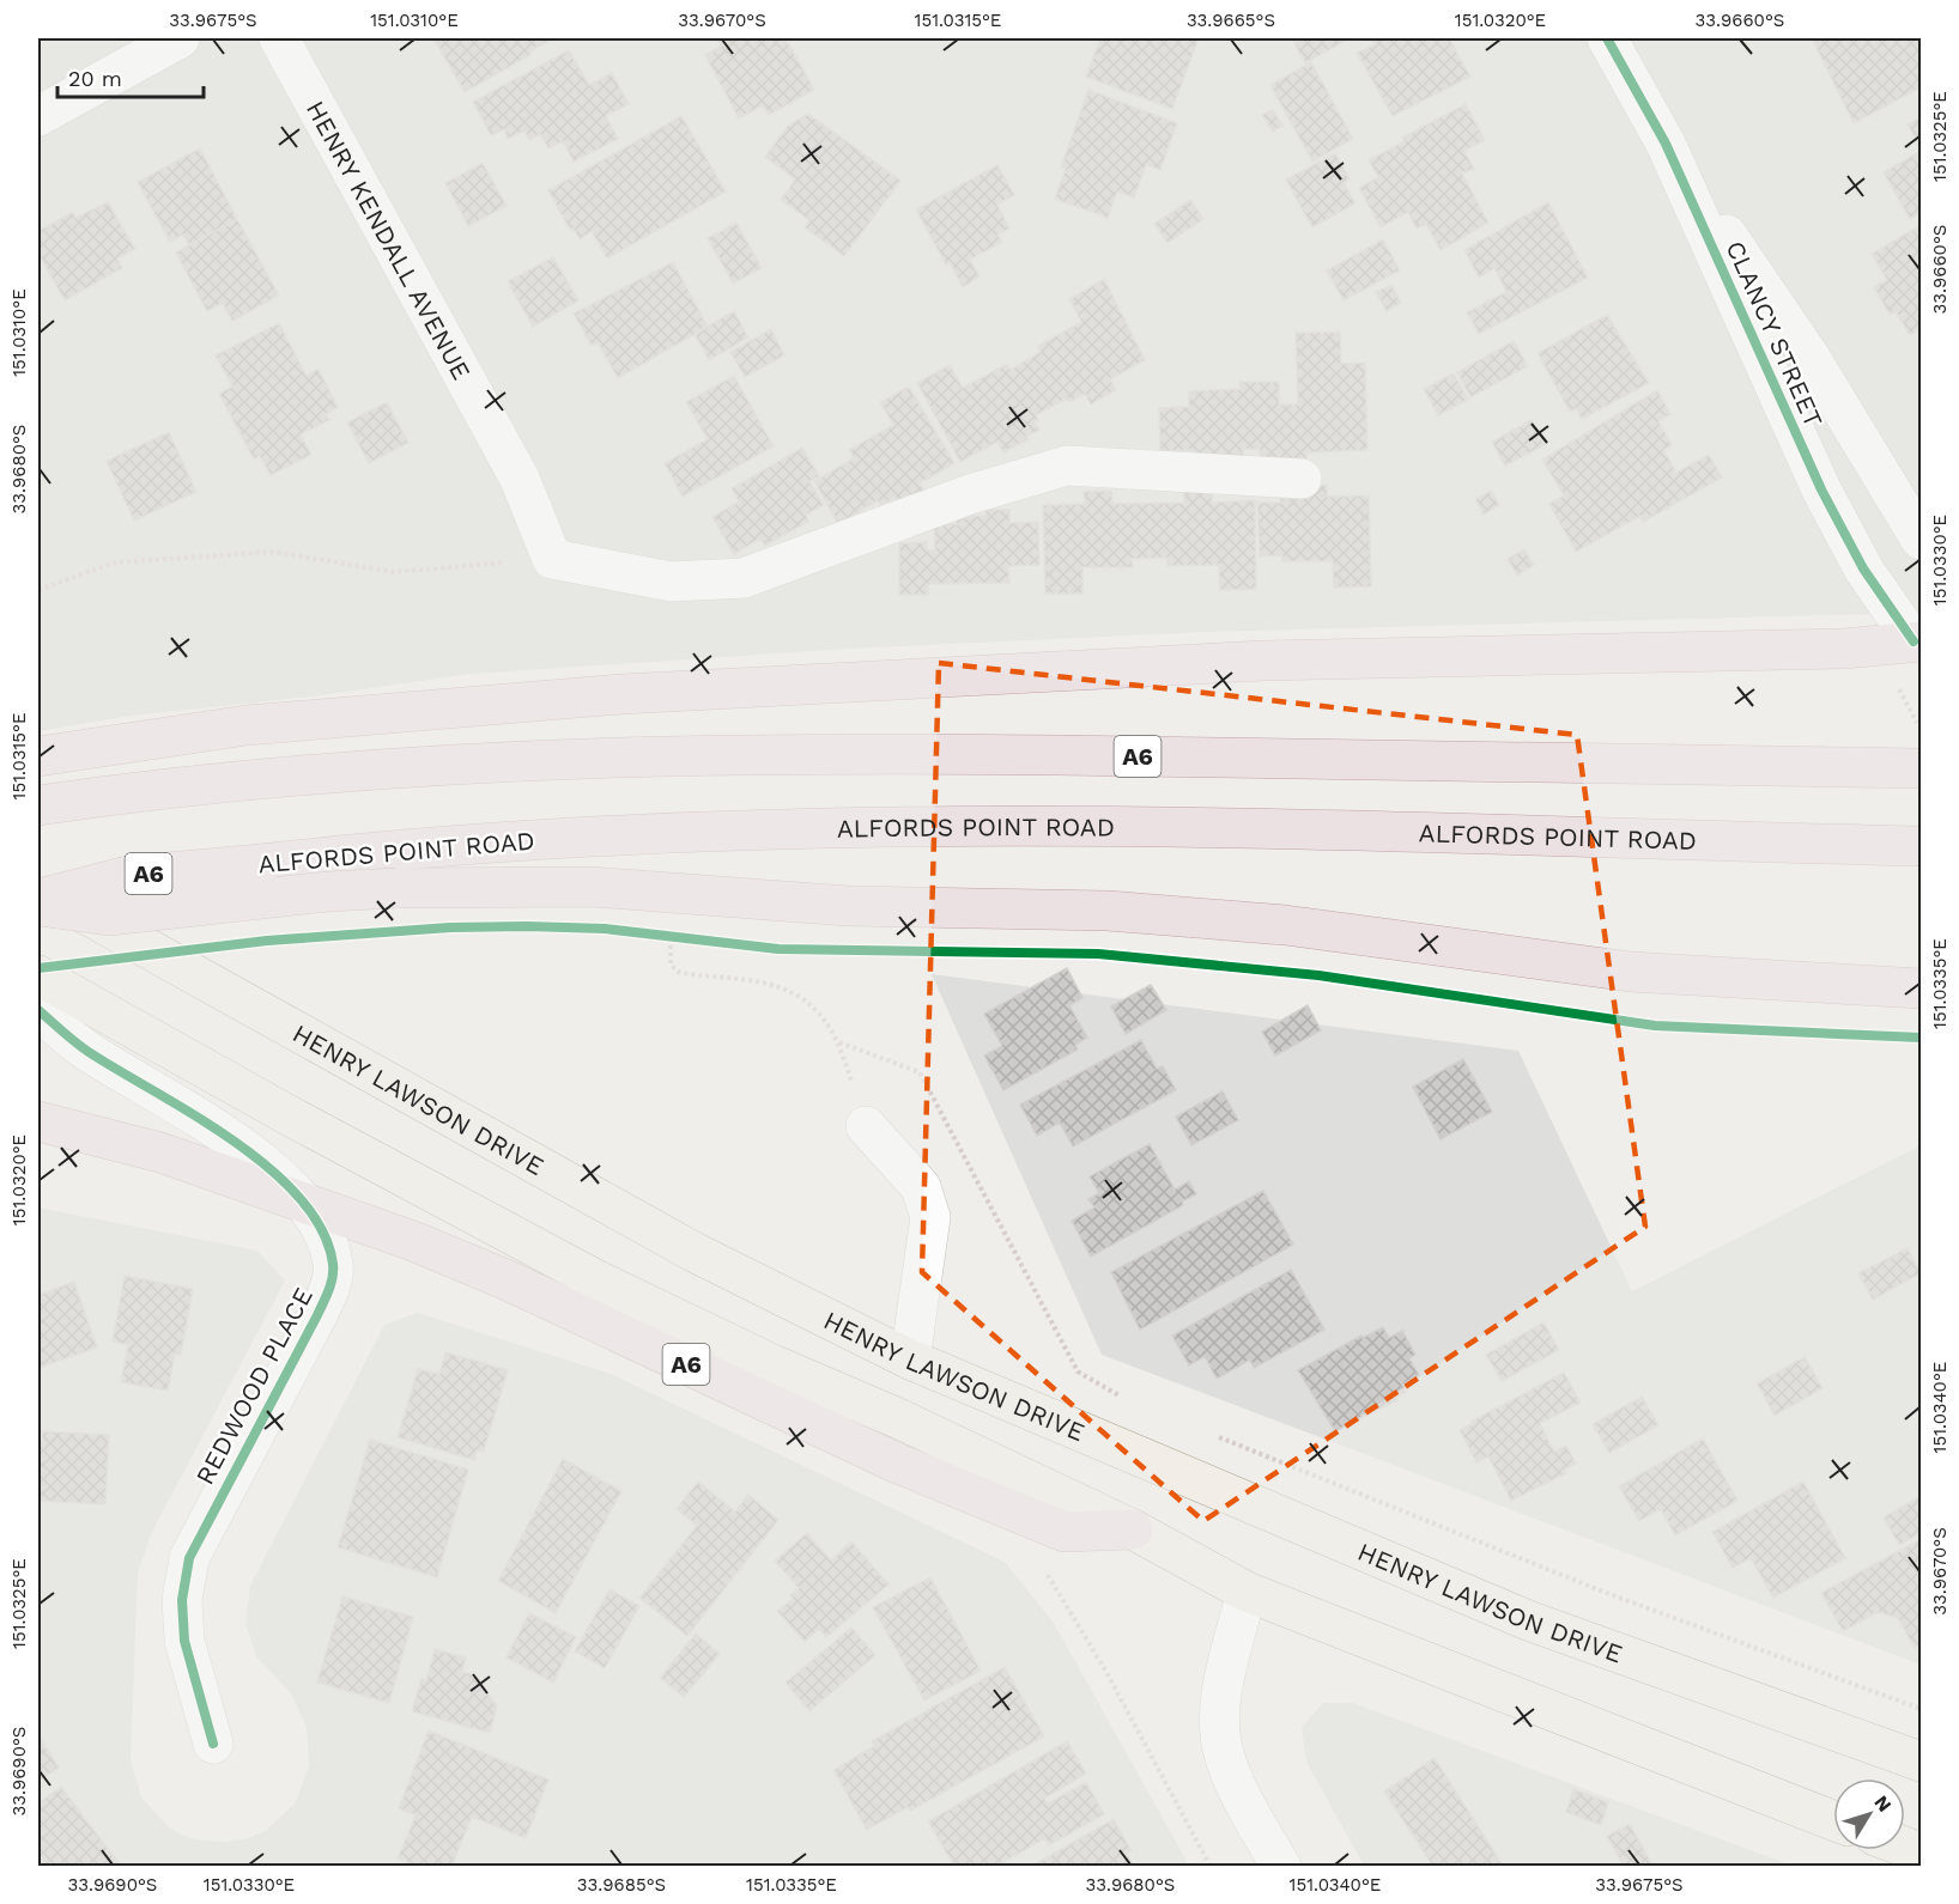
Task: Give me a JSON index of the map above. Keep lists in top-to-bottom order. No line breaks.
{"streets":{"highway":["A6","ALFORDS POINT ROAD"],"main road":["HENRY LAWSON DRIVE"],"street":["HENRY KENDALL AVENUE","CLANCY STREET","REDWOOD PLACE"]},"crossings":[["A6","REDWOOD PLACE"]],"scale_bar":"20 m","north":"top right","coordinates":["33.9675°S","151.0310°E","33.9670°S","151.0315°E","33.9665°S","151.0320°E","33.9660°S","151.0325°E","33.9680°S","151.0330°E","151.0335°E","151.0340°E","33.9690°S","33.9685°S"]}
